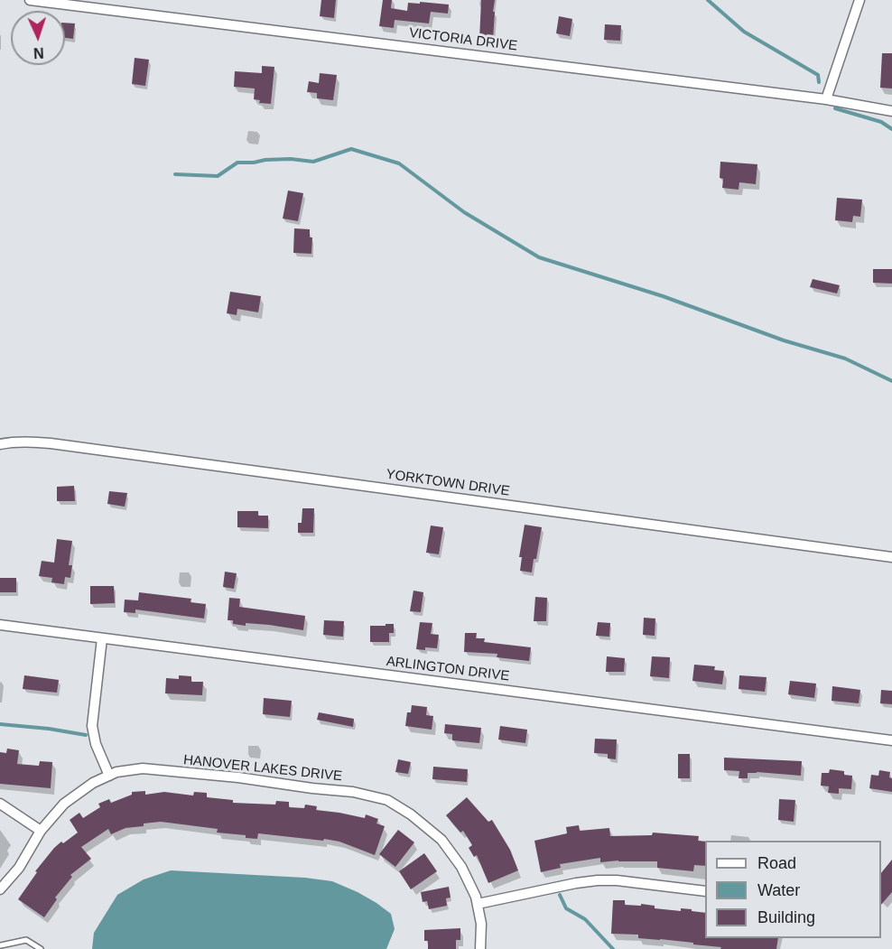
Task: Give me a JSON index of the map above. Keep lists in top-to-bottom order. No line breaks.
{"streets":{"street":["VICTORIA DRIVE","YORKTOWN DRIVE","ARLINGTON DRIVE","HANOVER LAKES DRIVE"]},"legend":["Road","Water","Building"],"north":"bottom"}
